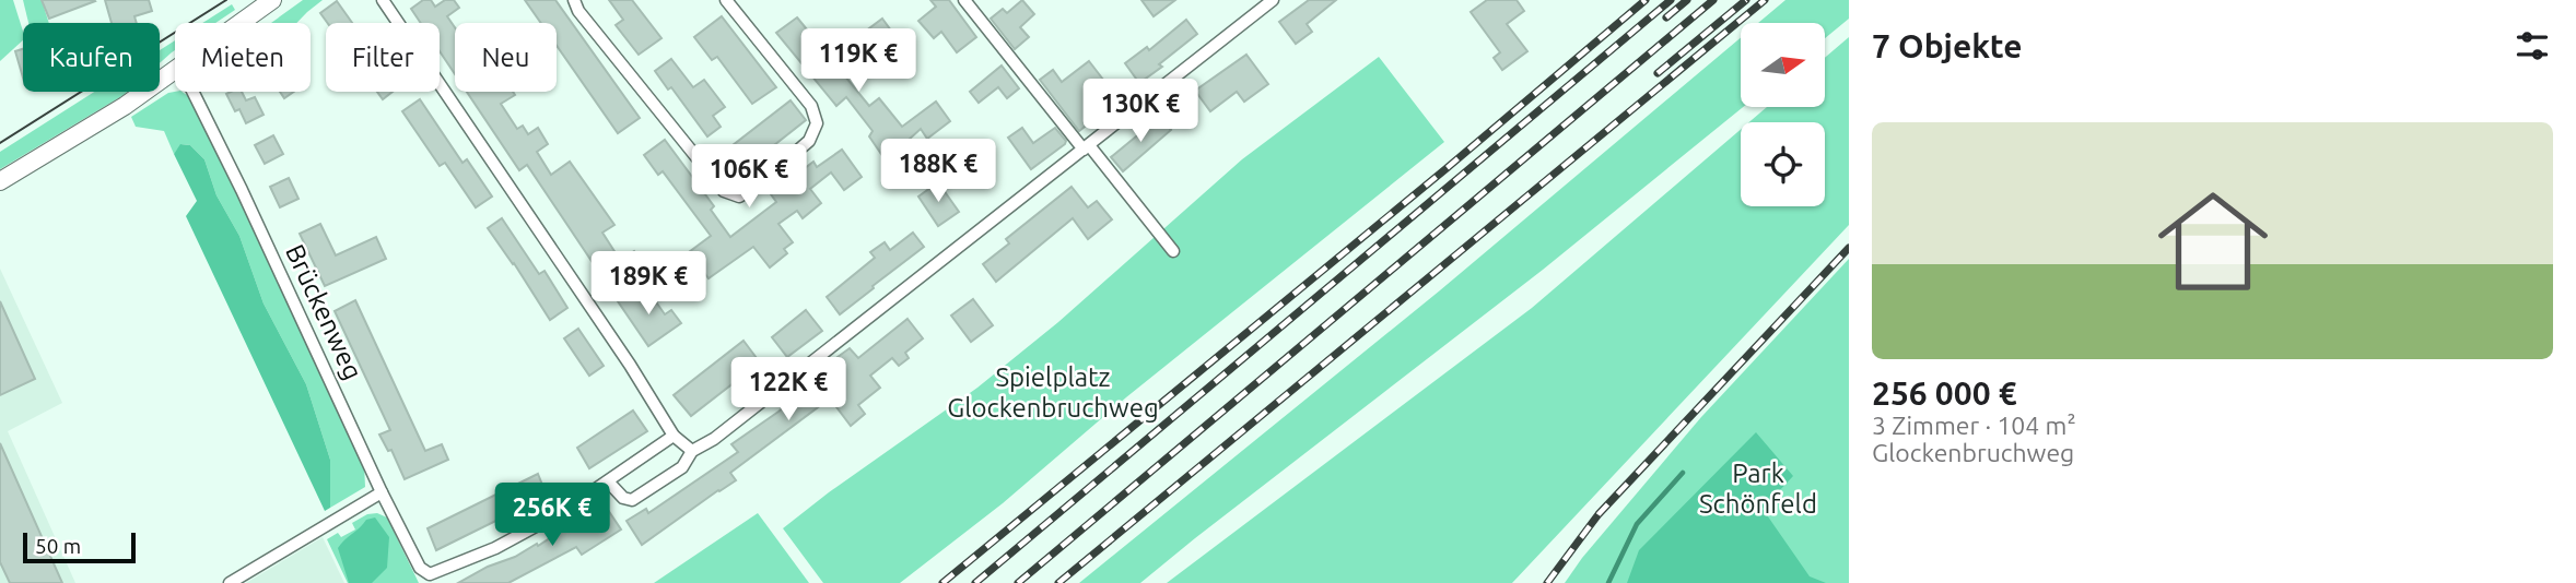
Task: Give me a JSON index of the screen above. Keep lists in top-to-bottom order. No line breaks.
{"streets":{"street":["Brückenweg"]},"parks":["Spielplatz Glockenbruchweg","Park Schönfeld"],"scale_bar":"50 m","north":"right","page":{"heading":"7 Objekte","chip":["Kaufen","Mieten","Filter","Neu"],"price":["119K €","130K €","188K €","106K €","189K €","122K €","256K €"],"list":[{"name":"256 000 €","note":"3 Zimmer · 104 m² · Glockenbruchweg"}],"scale":"50 m"}}
